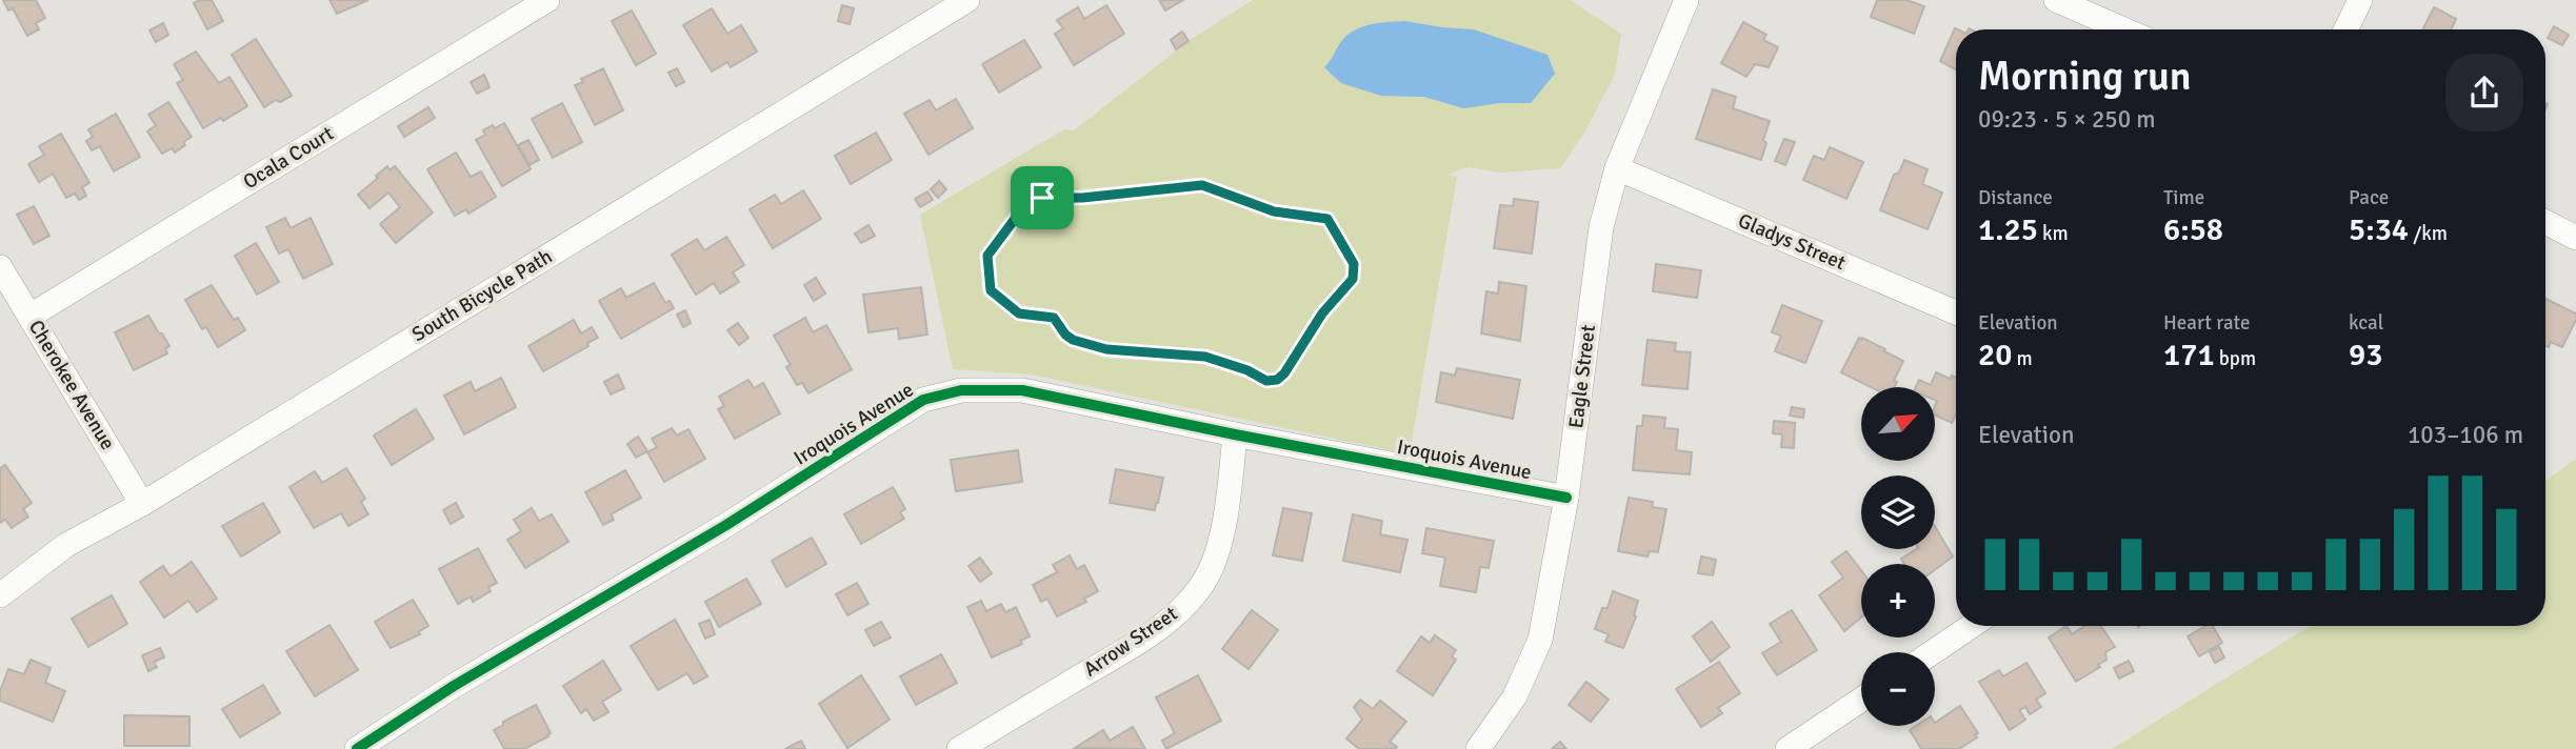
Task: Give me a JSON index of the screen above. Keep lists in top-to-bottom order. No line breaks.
{"streets":{"street":["Ocala Court","Gladys Street","South Bicycle Path","Eagle Street","Cherokee Avenue","Iroquois Avenue","Arrow Street"]},"crossings":[["Ocala Court","Cherokee Avenue"],["Gladys Street","Eagle Street"],["South Bicycle Path","Cherokee Avenue"],["Eagle Street","Iroquois Avenue"],["Iroquois Avenue","Arrow Street"]],"north":"top right","page":{"heading":["Morning run","09:23 · 5 × 250 m"],"stats":[["Distance","1.25 km"],["Time","6:58"],["Pace","5:34 /km"],["Elevation","20 m"],["Heart rate","171 bpm"],["kcal","93"]],"map_buttons":["+","−"],"chart":["Elevation","103–106 m"]}}
